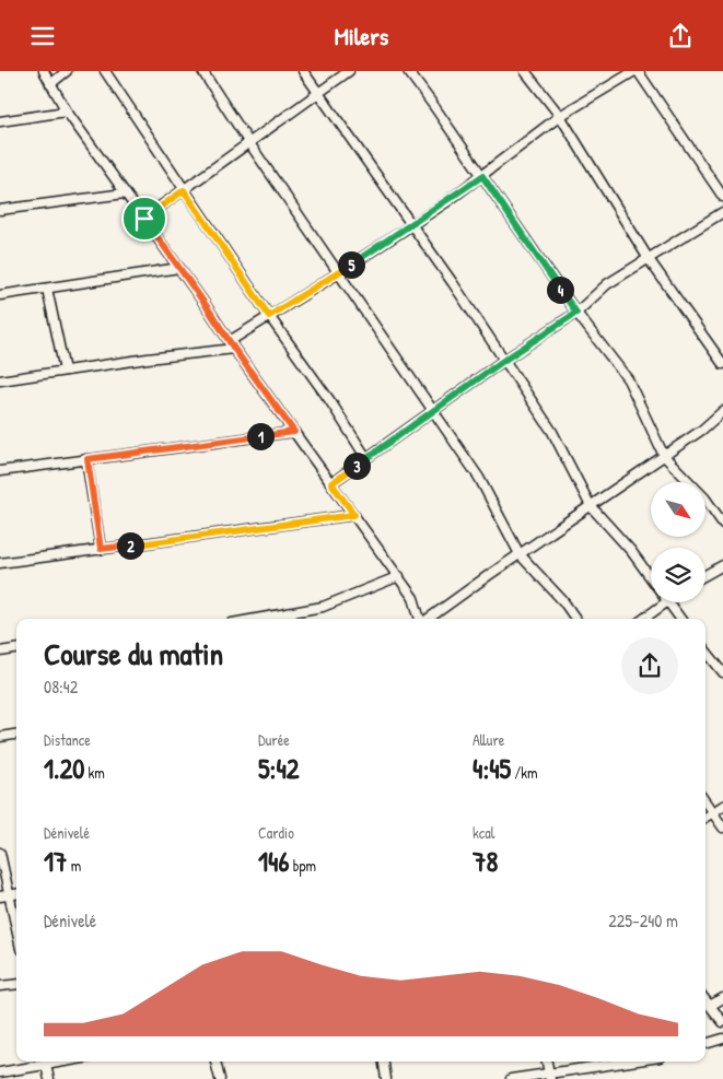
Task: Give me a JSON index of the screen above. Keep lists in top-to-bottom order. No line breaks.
{"north":"bottom right","page":{"header":"Milers","pins":["5","4","1","3","2"],"heading":["Course du matin","08:42"],"stats":[["Distance","1.20 km"],["Durée","5:42"],["Allure","4:45 /km"],["Dénivelé","17 m"],["Cardio","146 bpm"],["kcal","78"]],"chart":["Dénivelé","225–240 m"]}}
